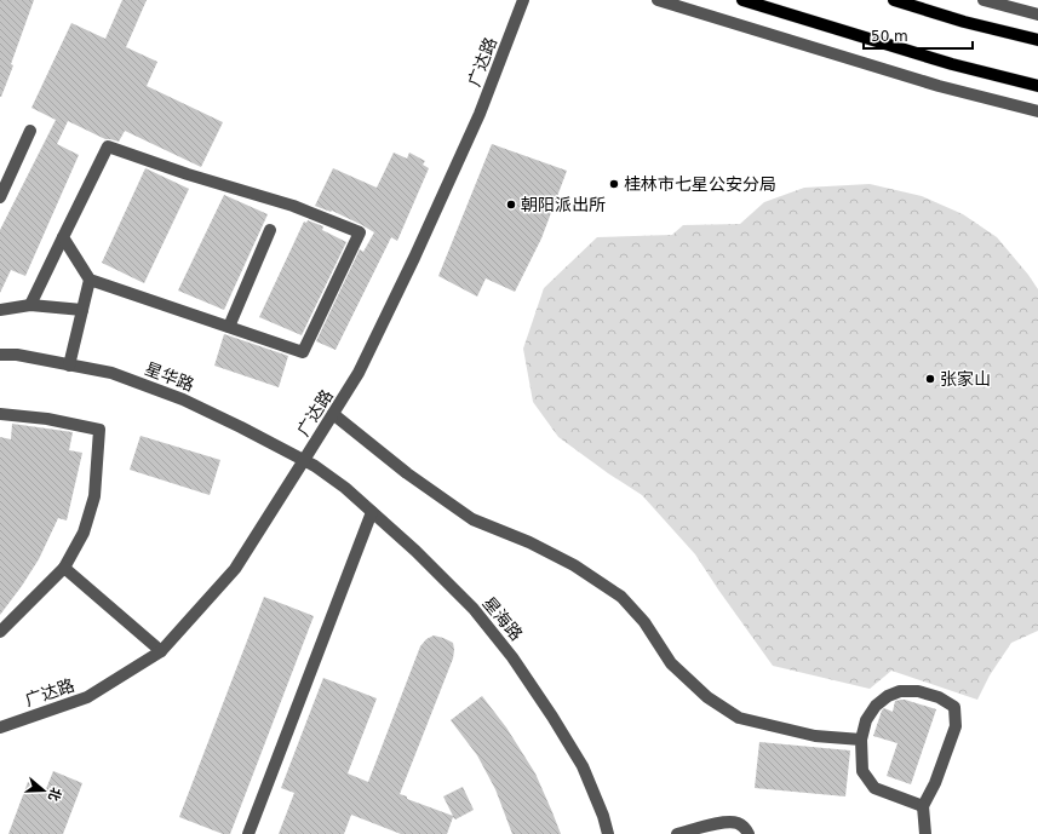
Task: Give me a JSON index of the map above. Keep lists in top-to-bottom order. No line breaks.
{"streets":{"street":["广达路","星华路","星海路"]},"crossings":[["广达路","星华路"],["广达路","星海路"],["星华路","星海路"]],"places":["桂林市七星公安分局","朝阳派出所","张家山"],"scale_bar":"50 m","north":"right"}
